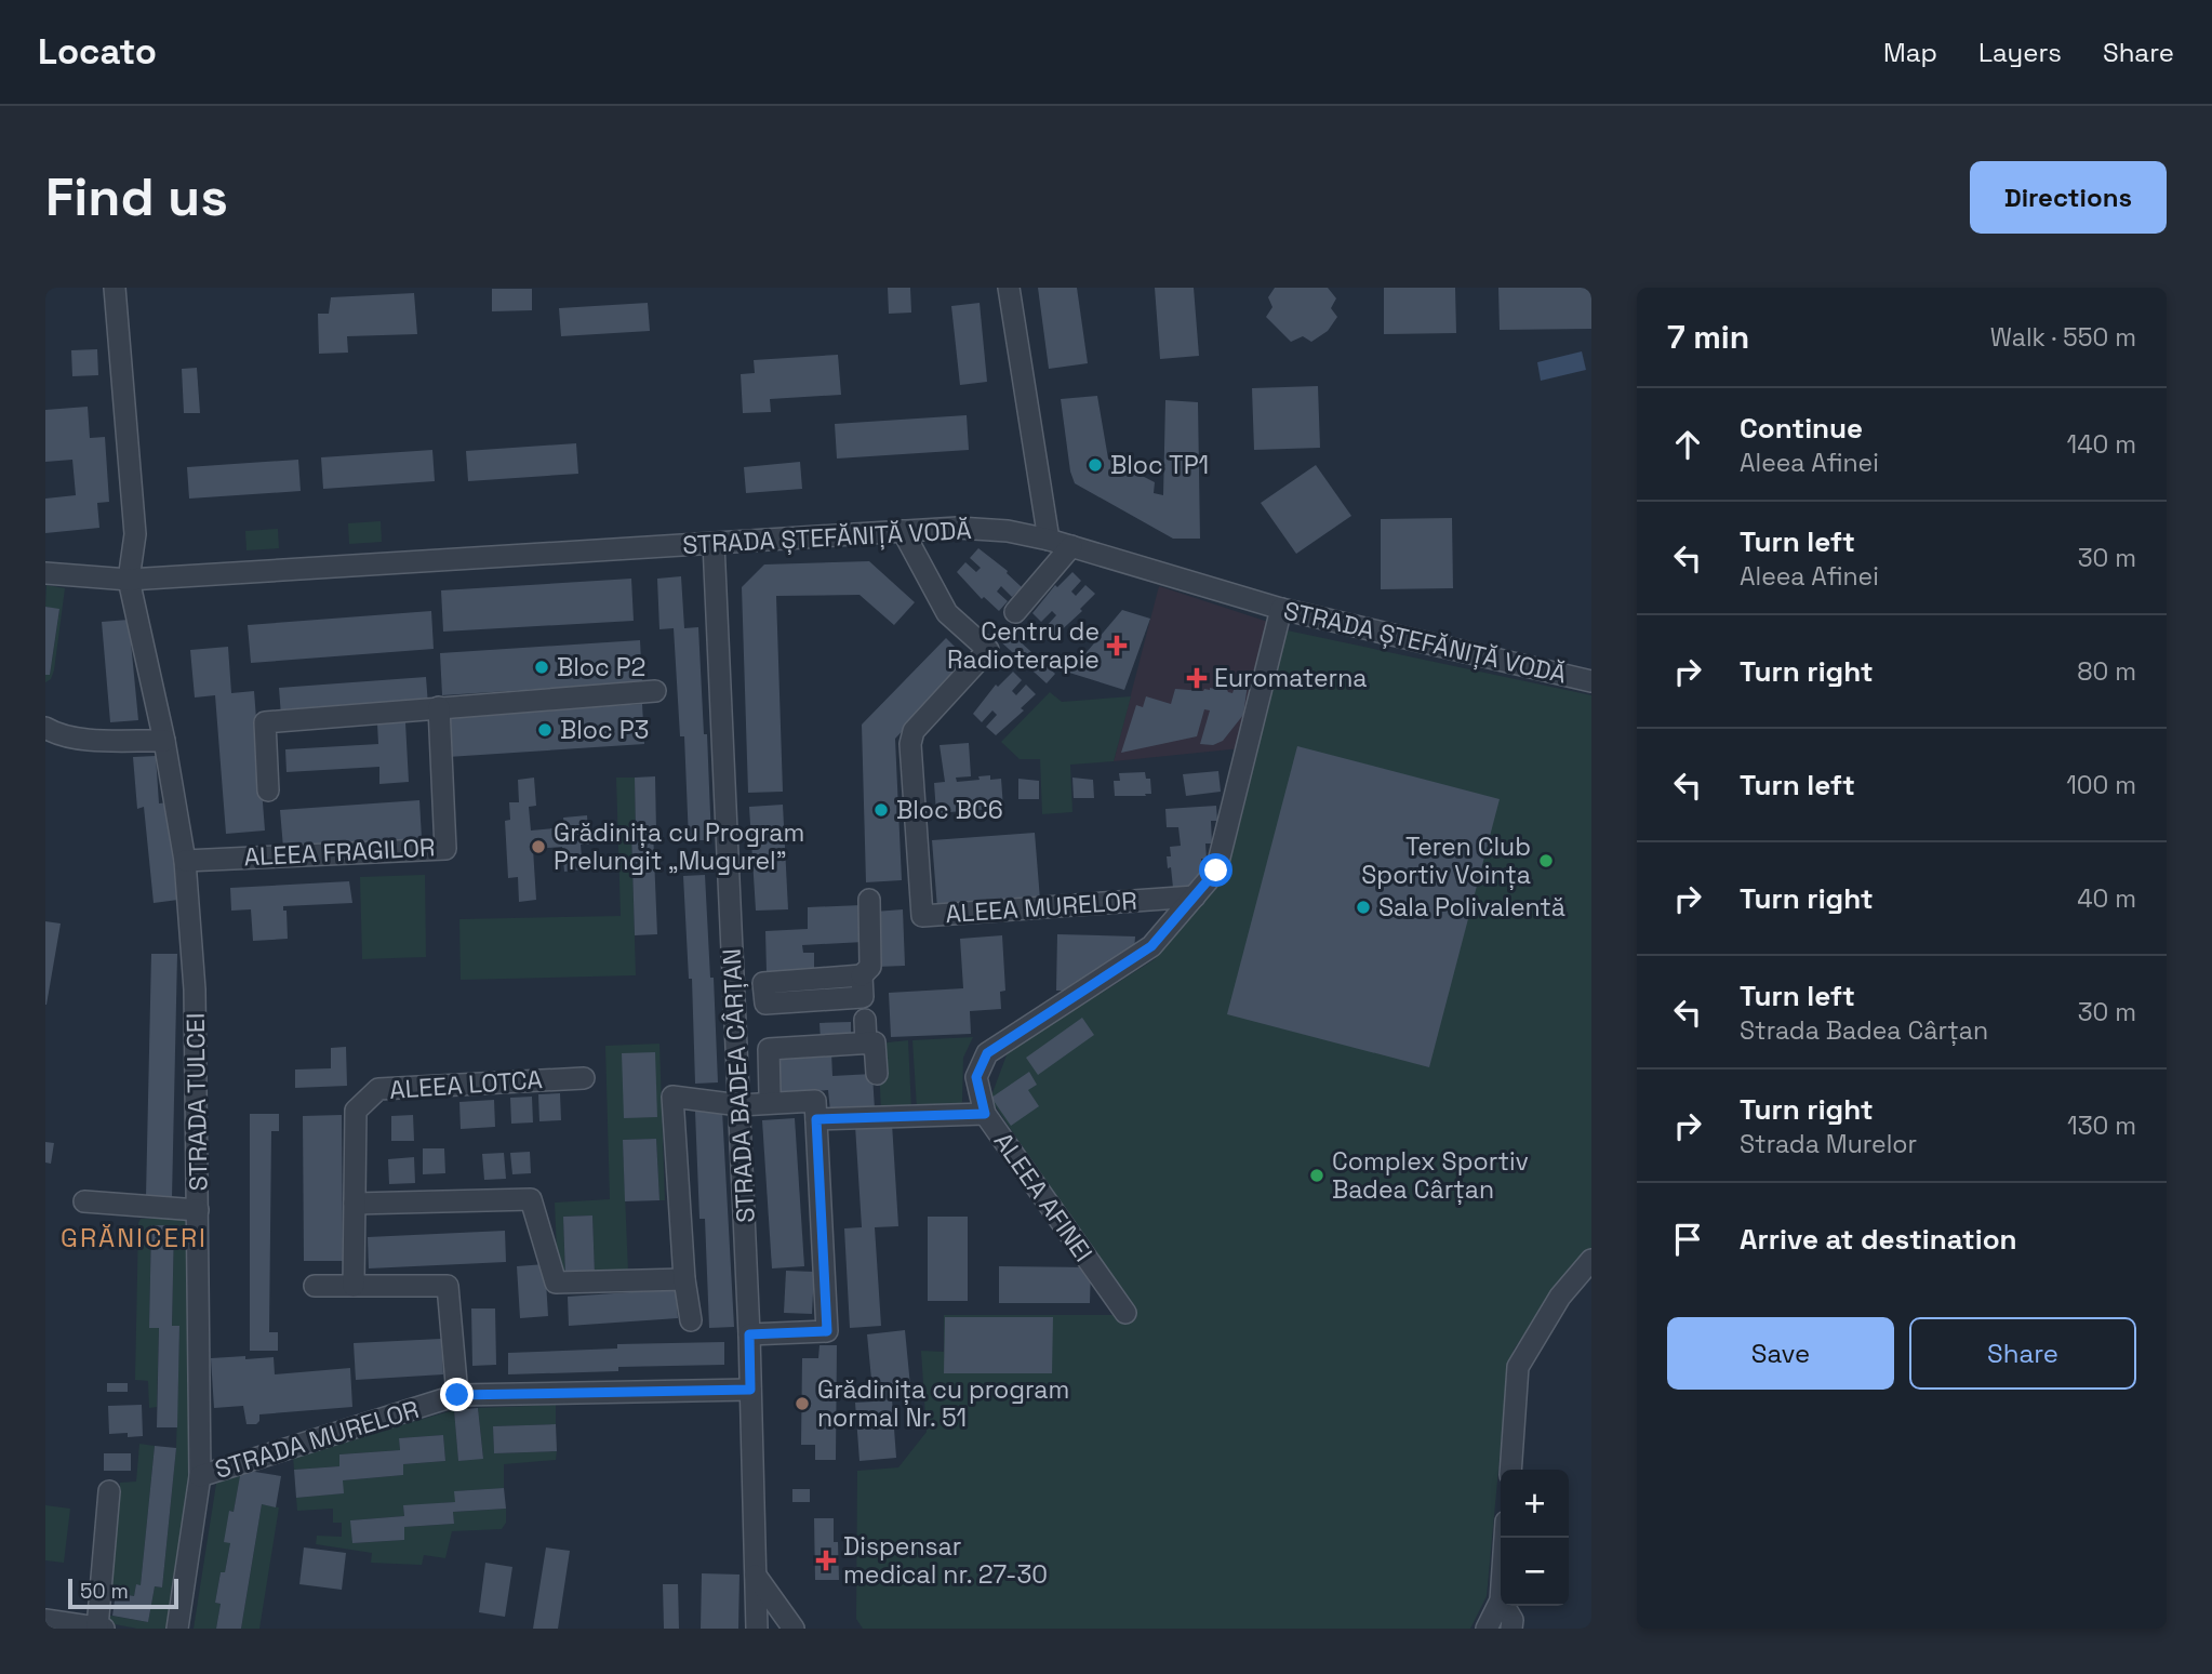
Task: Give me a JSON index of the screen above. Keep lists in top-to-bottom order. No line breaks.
{"streets":{"street":["STRADA ȘTEFĂNIȚĂ VODĂ","ALEEA FRAGILOR","ALEEA MURELOR","ALEEA LOTCA","STRADA BADEA CÂRȚAN","STRADA TULCEI","ALEEA AFINEI","STRADA MURELOR"]},"crossings":[["STRADA ȘTEFĂNIȚĂ VODĂ","ALEEA MURELOR"],["STRADA ȘTEFĂNIȚĂ VODĂ","STRADA BADEA CÂRȚAN"],["STRADA ȘTEFĂNIȚĂ VODĂ","STRADA TULCEI"],["STRADA ȘTEFĂNIȚĂ VODĂ","ALEEA AFINEI"],["ALEEA FRAGILOR","STRADA TULCEI"],["ALEEA MURELOR","ALEEA AFINEI"],["STRADA BADEA CÂRȚAN","STRADA MURELOR"],["STRADA TULCEI","STRADA MURELOR"]],"districts":["GRĂNICERI"],"places":{"other":["Bloc TP1","Bloc P2","Bloc P3","Bloc BC6","Grădinița cu Program Prelungit „Mugurel”","Teren Club Sportiv Voința","Sala Polivalentă","Complex Sportiv Badea Cârțan","Grădinița cu program normal Nr. 51"],"health":["Centru de Radioterapie","Euromaterna","Dispensar medical nr. 27-30"]},"scale_bar":"50 m","page":{"header":"Locato","nav":["Map","Layers","Share"],"buttons":["Directions",["Save","Share"]],"title":"Find us","heading":["7 min","Walk · 550 m"],"list":[["Continue","Aleea Afinei","140 m"],["Turn left","Aleea Afinei","30 m"],["Turn right","80 m"],["Turn left","100 m"],["Turn right","40 m"],["Turn left","Strada Badea Cârțan","30 m"],["Turn right","Strada Murelor","130 m"],"Arrive at destination"],"map_buttons":["+","−"],"scale":"50 m"}}
